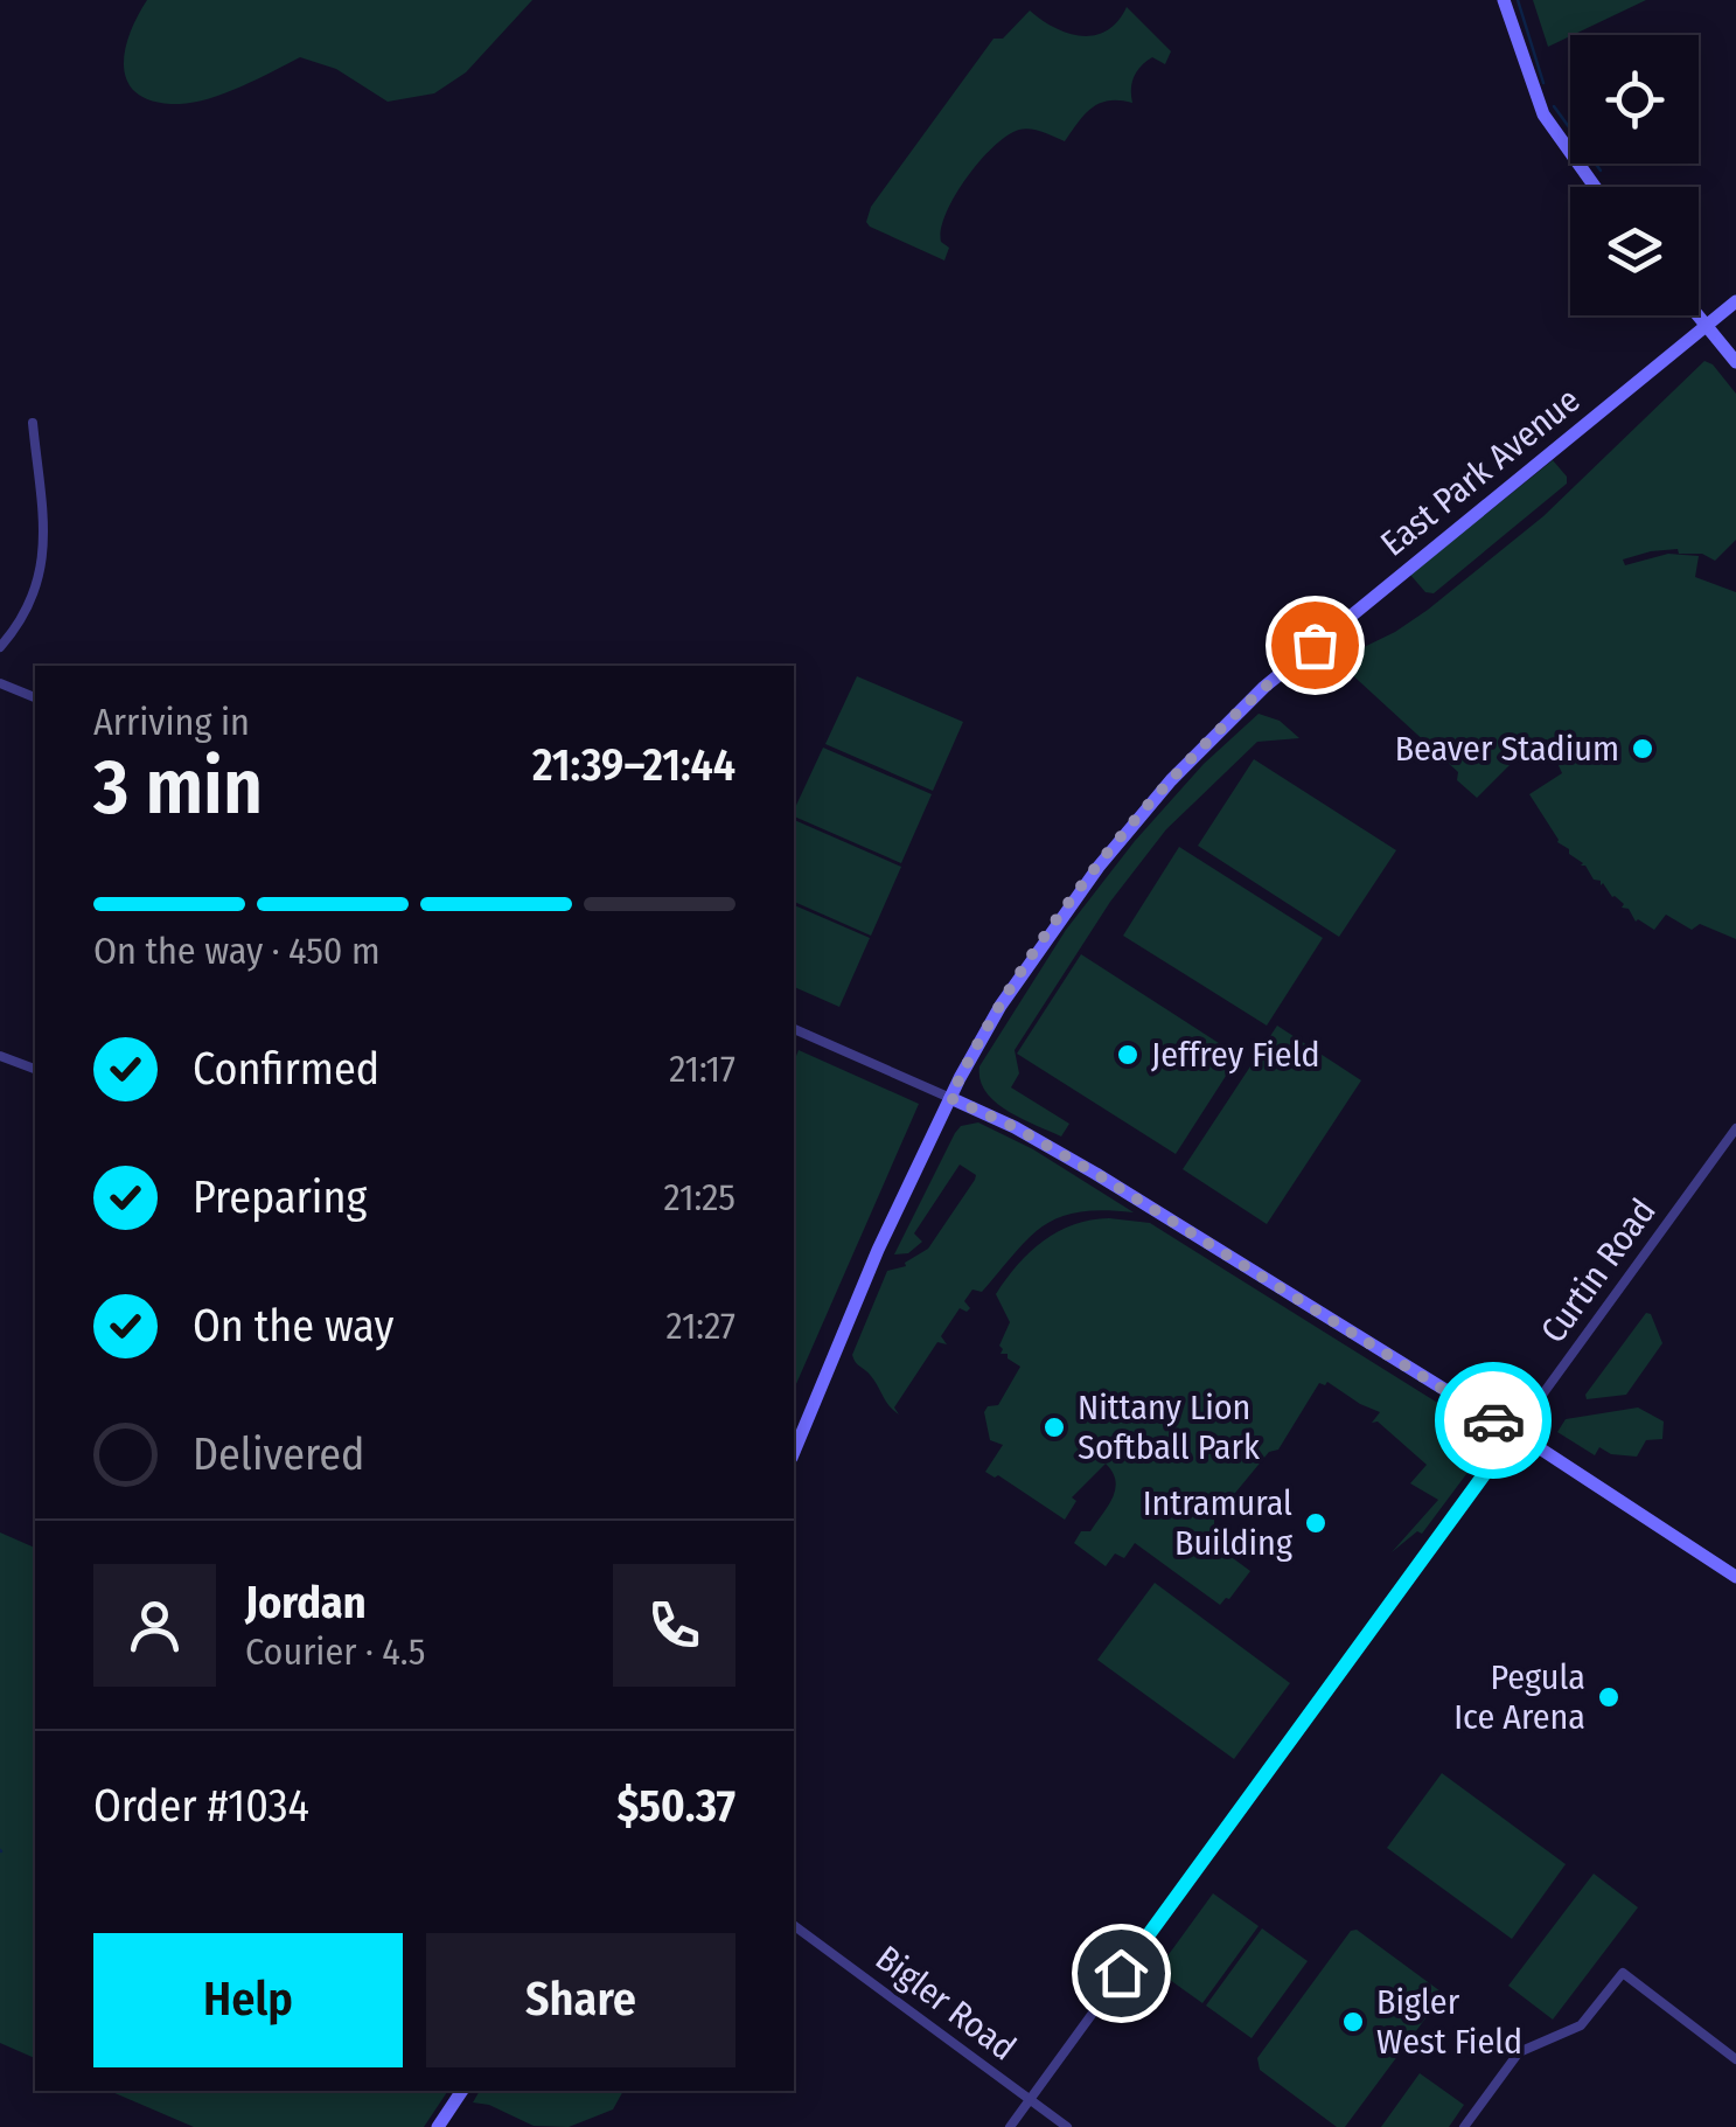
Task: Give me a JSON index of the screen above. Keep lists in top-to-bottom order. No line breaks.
{"streets":{"main road":["East Park Avenue"],"street":["Curtin Road","Bigler Road"]},"crossings":[["Curtin Road","Bigler Road"]],"places":["Beaver Stadium","Jeffrey Field","Nittany Lion Softball Park","Intramural Building","Pegula Ice Arena","Bigler West Field"],"page":{"heading":["3 min","Arriving in","21:39–21:44"],"panel":["Jordan","Courier · 4.5","Order #1034","$50.37"],"bar":"On the way · 450 m","list":[["Confirmed","21:17"],["Preparing","21:25"],["On the way","21:27"],"Delivered"],"buttons":["Help","Share"]}}
